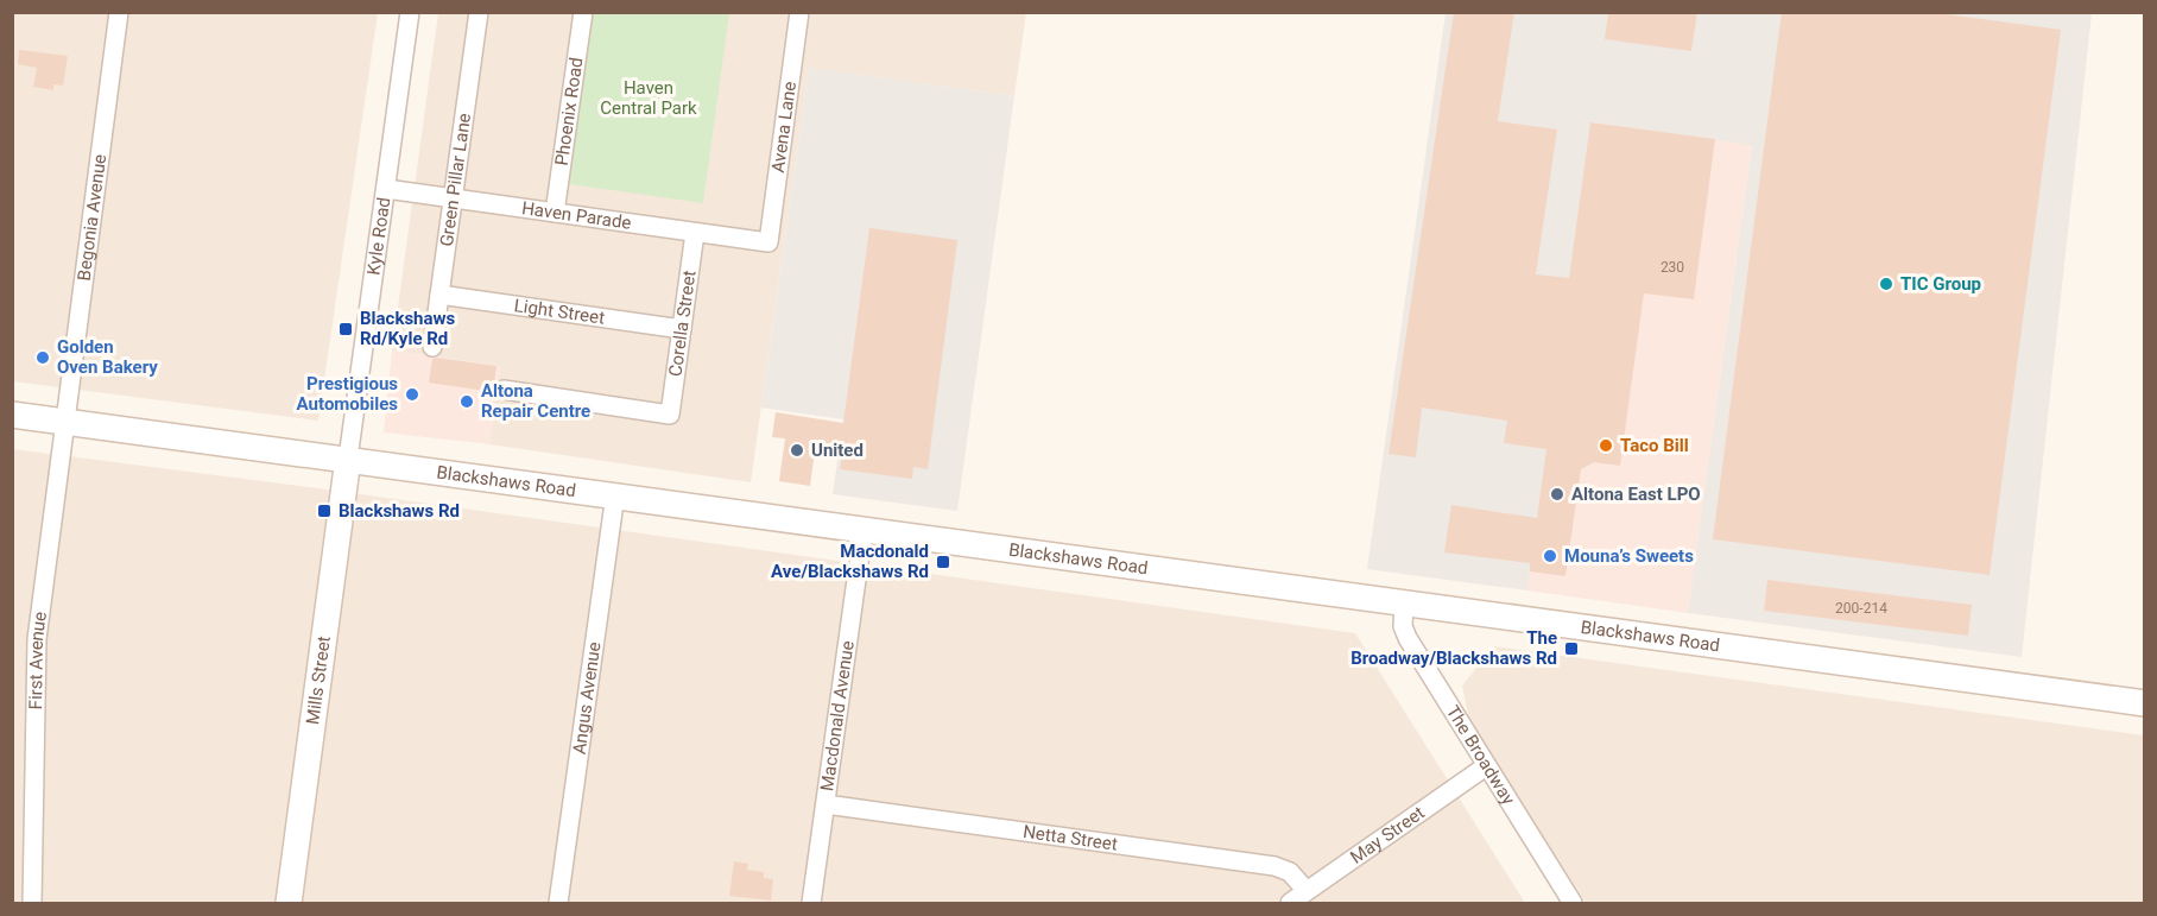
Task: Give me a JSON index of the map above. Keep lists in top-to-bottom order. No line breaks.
{"streets":{"main road":["Blackshaws Road","Mills Street"],"street":["Phoenix Road","Avena Lane","Green Pillar Lane","Begonia Avenue","Haven Parade","Kyle Road","Light Street","Corella Street","First Avenue","Angus Avenue","Macdonald Avenue","The Broadway","May Street","Netta Street"]},"crossings":[["Phoenix Road","Haven Parade"],["Avena Lane","Haven Parade"],["Green Pillar Lane","Haven Parade"],["Green Pillar Lane","Light Street"],["Begonia Avenue","Blackshaws Road"],["Begonia Avenue","First Avenue"],["Haven Parade","Kyle Road"],["Haven Parade","Corella Street"],["Kyle Road","Blackshaws Road"],["Kyle Road","Mills Street"],["Light Street","Corella Street"],["Blackshaws Road","First Avenue"],["Blackshaws Road","Mills Street"],["Blackshaws Road","Angus Avenue"],["Blackshaws Road","Macdonald Avenue"],["Blackshaws Road","The Broadway"],["Macdonald Avenue","Netta Street"],["The Broadway","May Street"],["May Street","Netta Street"]],"parks":["Haven Central Park"],"places":{"other":["TIC Group","Golden Oven Bakery","Prestigious Automobiles","Altona Repair Centre","Taco Bill","United","Altona East LPO","Mouna’s Sweets"],"transit":["Blackshaws Rd/Kyle Rd","Blackshaws Rd","Macdonald Ave/Blackshaws Rd","The Broadway/Blackshaws Rd"]},"house_numbers":["230","200-214"]}
